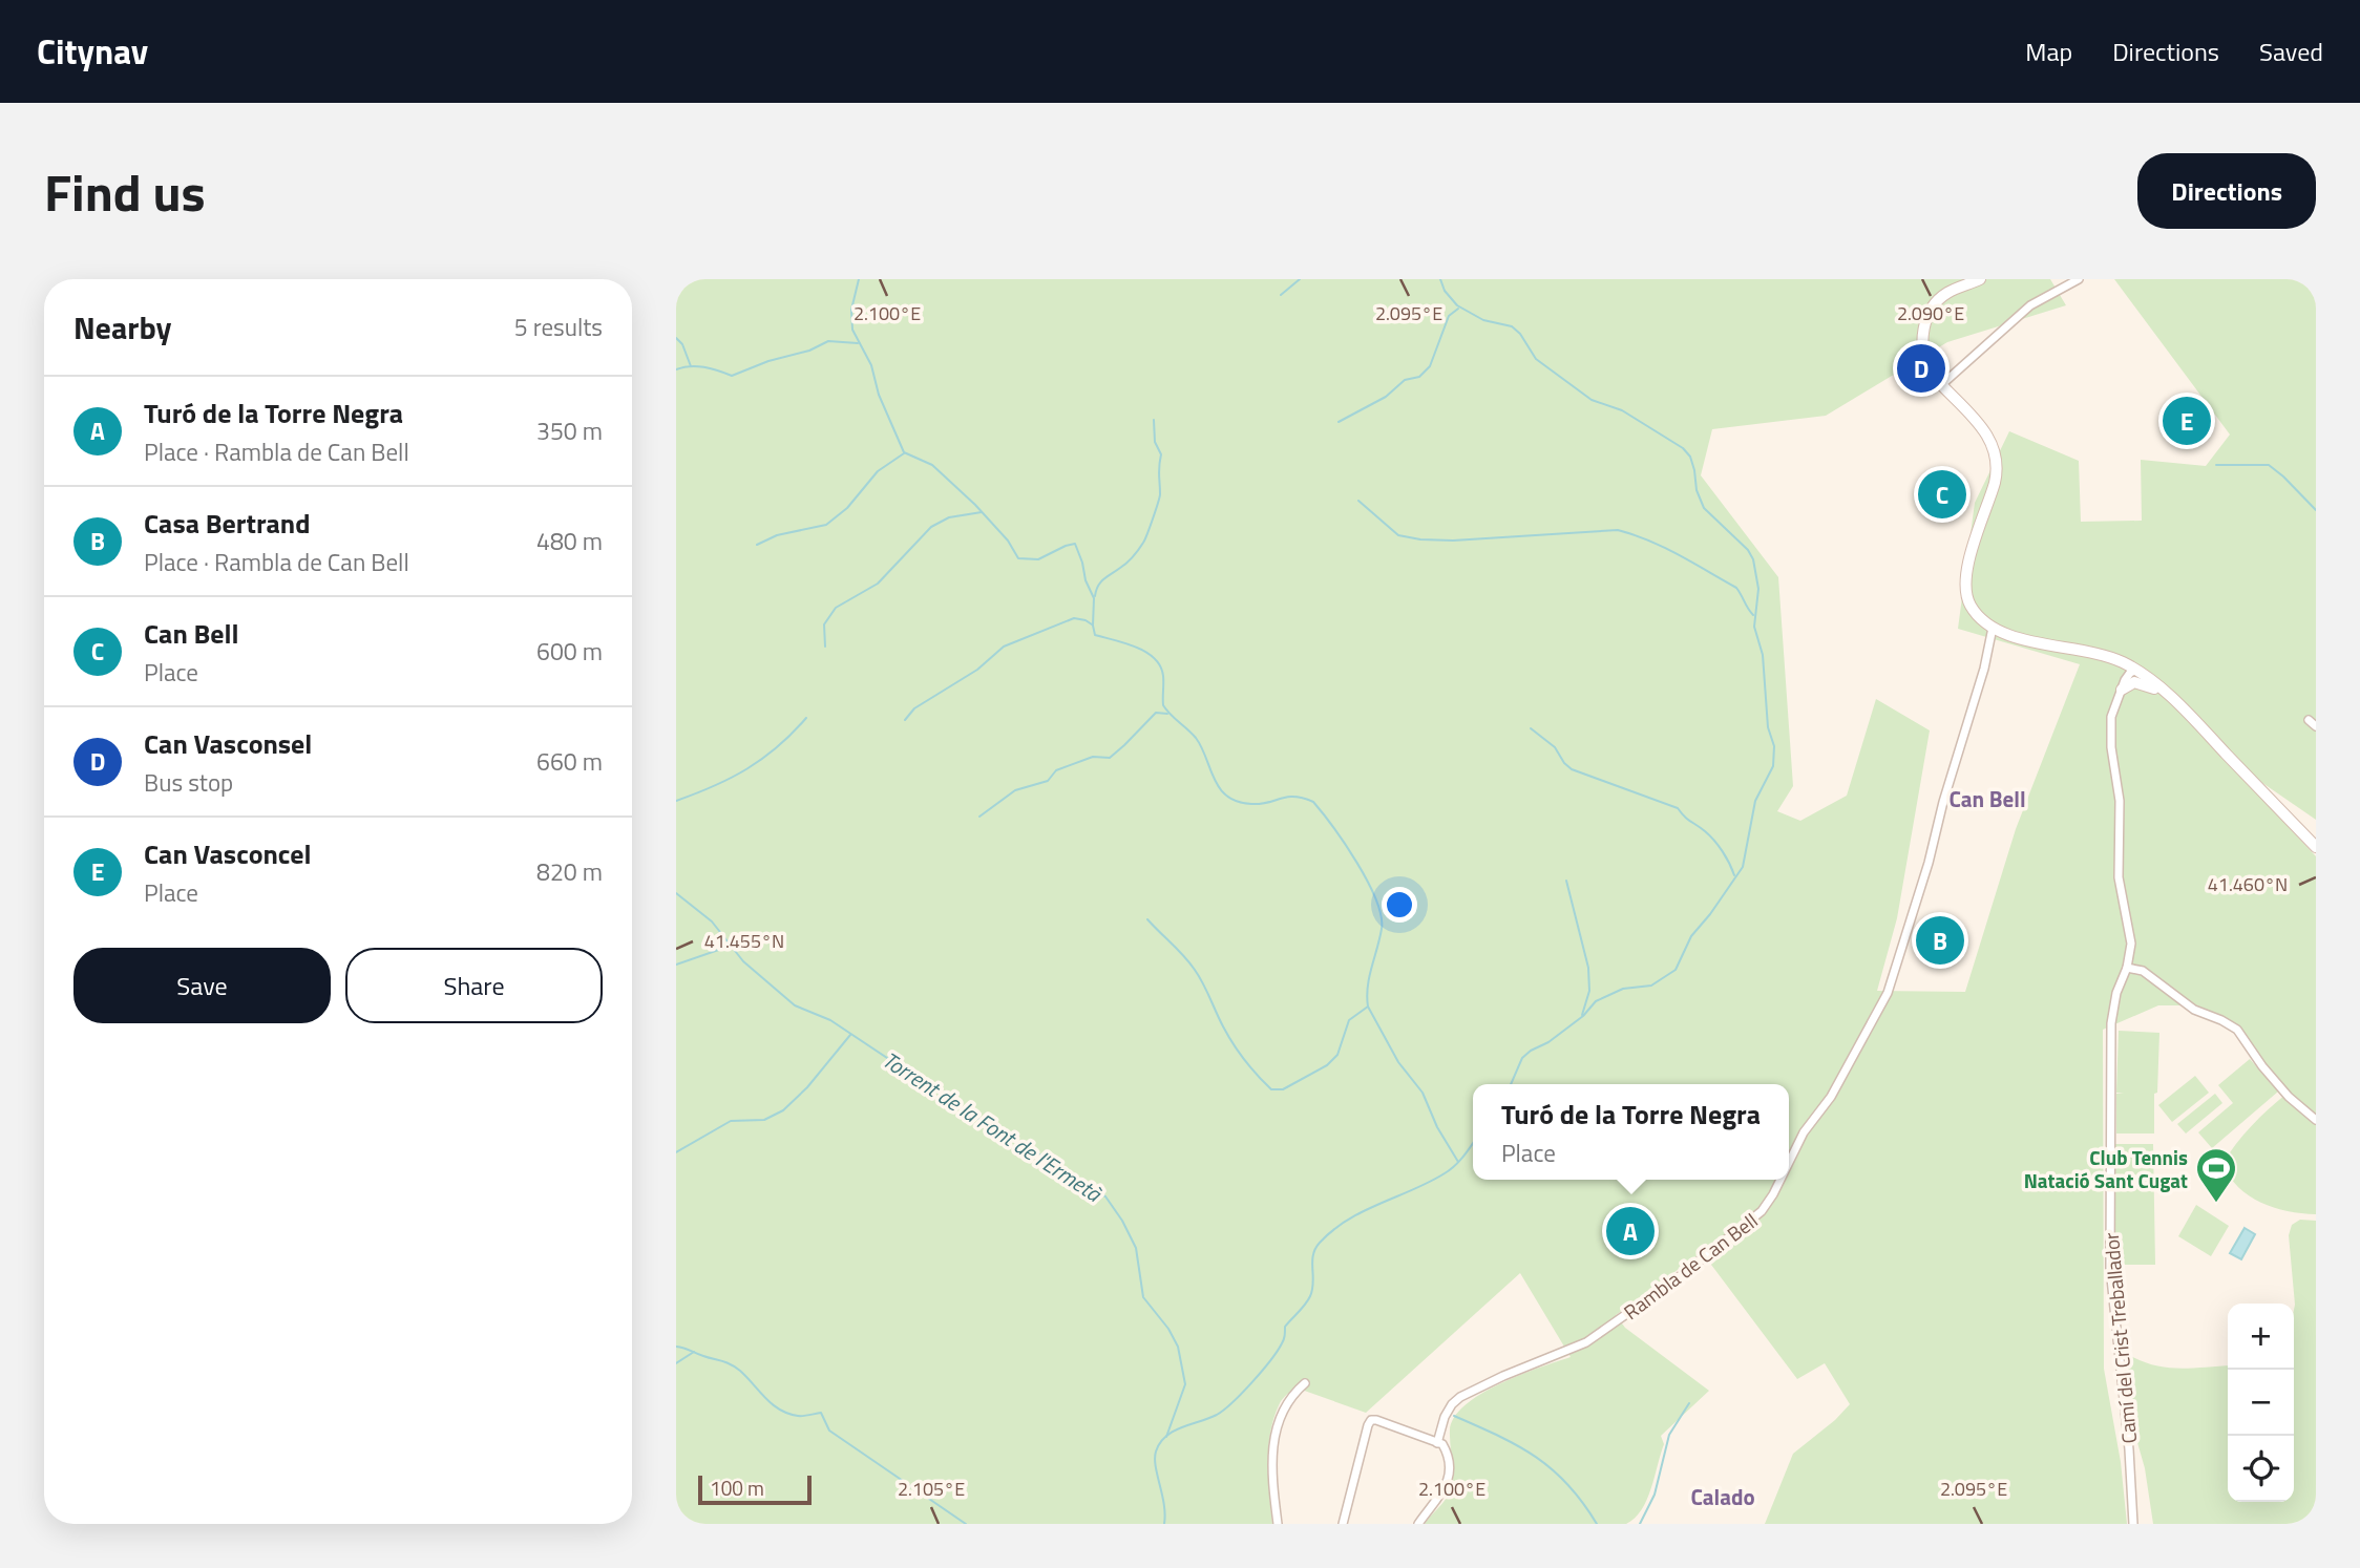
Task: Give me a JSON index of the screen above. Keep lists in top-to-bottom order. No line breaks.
{"streets":{"street":["Rambla de Can Bell","Camí del Crist Treballador"]},"districts":["Can Bell","Calado"],"water":["Torrent de la Font de l'Ermetà"],"places":{"sports":["Club Tennis Natació Sant Cugat"]},"scale_bar":"100 m","page":{"header":"Citynav","nav":["Map","Directions","Saved"],"title":"Find us","buttons":["Directions",["Save","Share"]],"heading":["Nearby","5 results"],"pins":["D","E","C","B","A"],"list":[{"mark":"A","name":"Turó de la Torre Negra","note":"Place · Rambla de Can Bell","value":"350 m"},{"mark":"B","name":"Casa Bertrand","note":"Place · Rambla de Can Bell","value":"480 m"},{"mark":"C","name":"Can Bell","note":"Place","value":"600 m"},{"mark":"D","name":"Can Vasconsel","note":"Bus stop","value":"660 m"},{"mark":"E","name":"Can Vasconcel","note":"Place","value":"820 m"}],"popup":["Turó de la Torre Negra","Place"],"map_buttons":["+","−"],"scale":"100 m"},"coordinates":["2.100°E","2.095°E","2.090°E","41.460°N","41.455°N","2.105°E"]}
